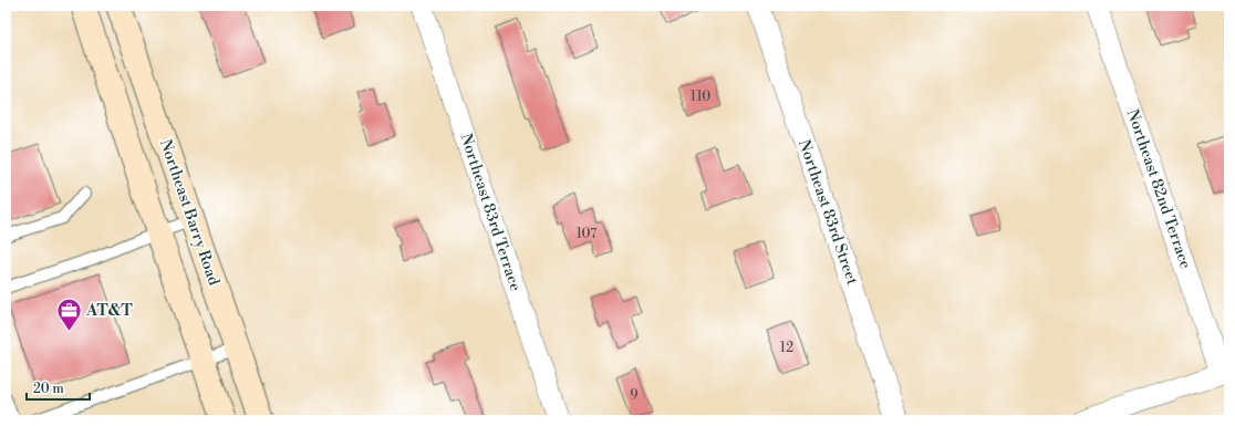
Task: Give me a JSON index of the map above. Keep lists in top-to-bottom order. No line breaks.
{"streets":{"main road":["Northeast Barry Road"],"street":["Northeast 82nd Terrace","Northeast 83rd Terrace","Northeast 83rd Street"]},"places":{"office":["AT&T"]},"house_numbers":["110","107","12","9"],"scale_bar":"20 m"}
